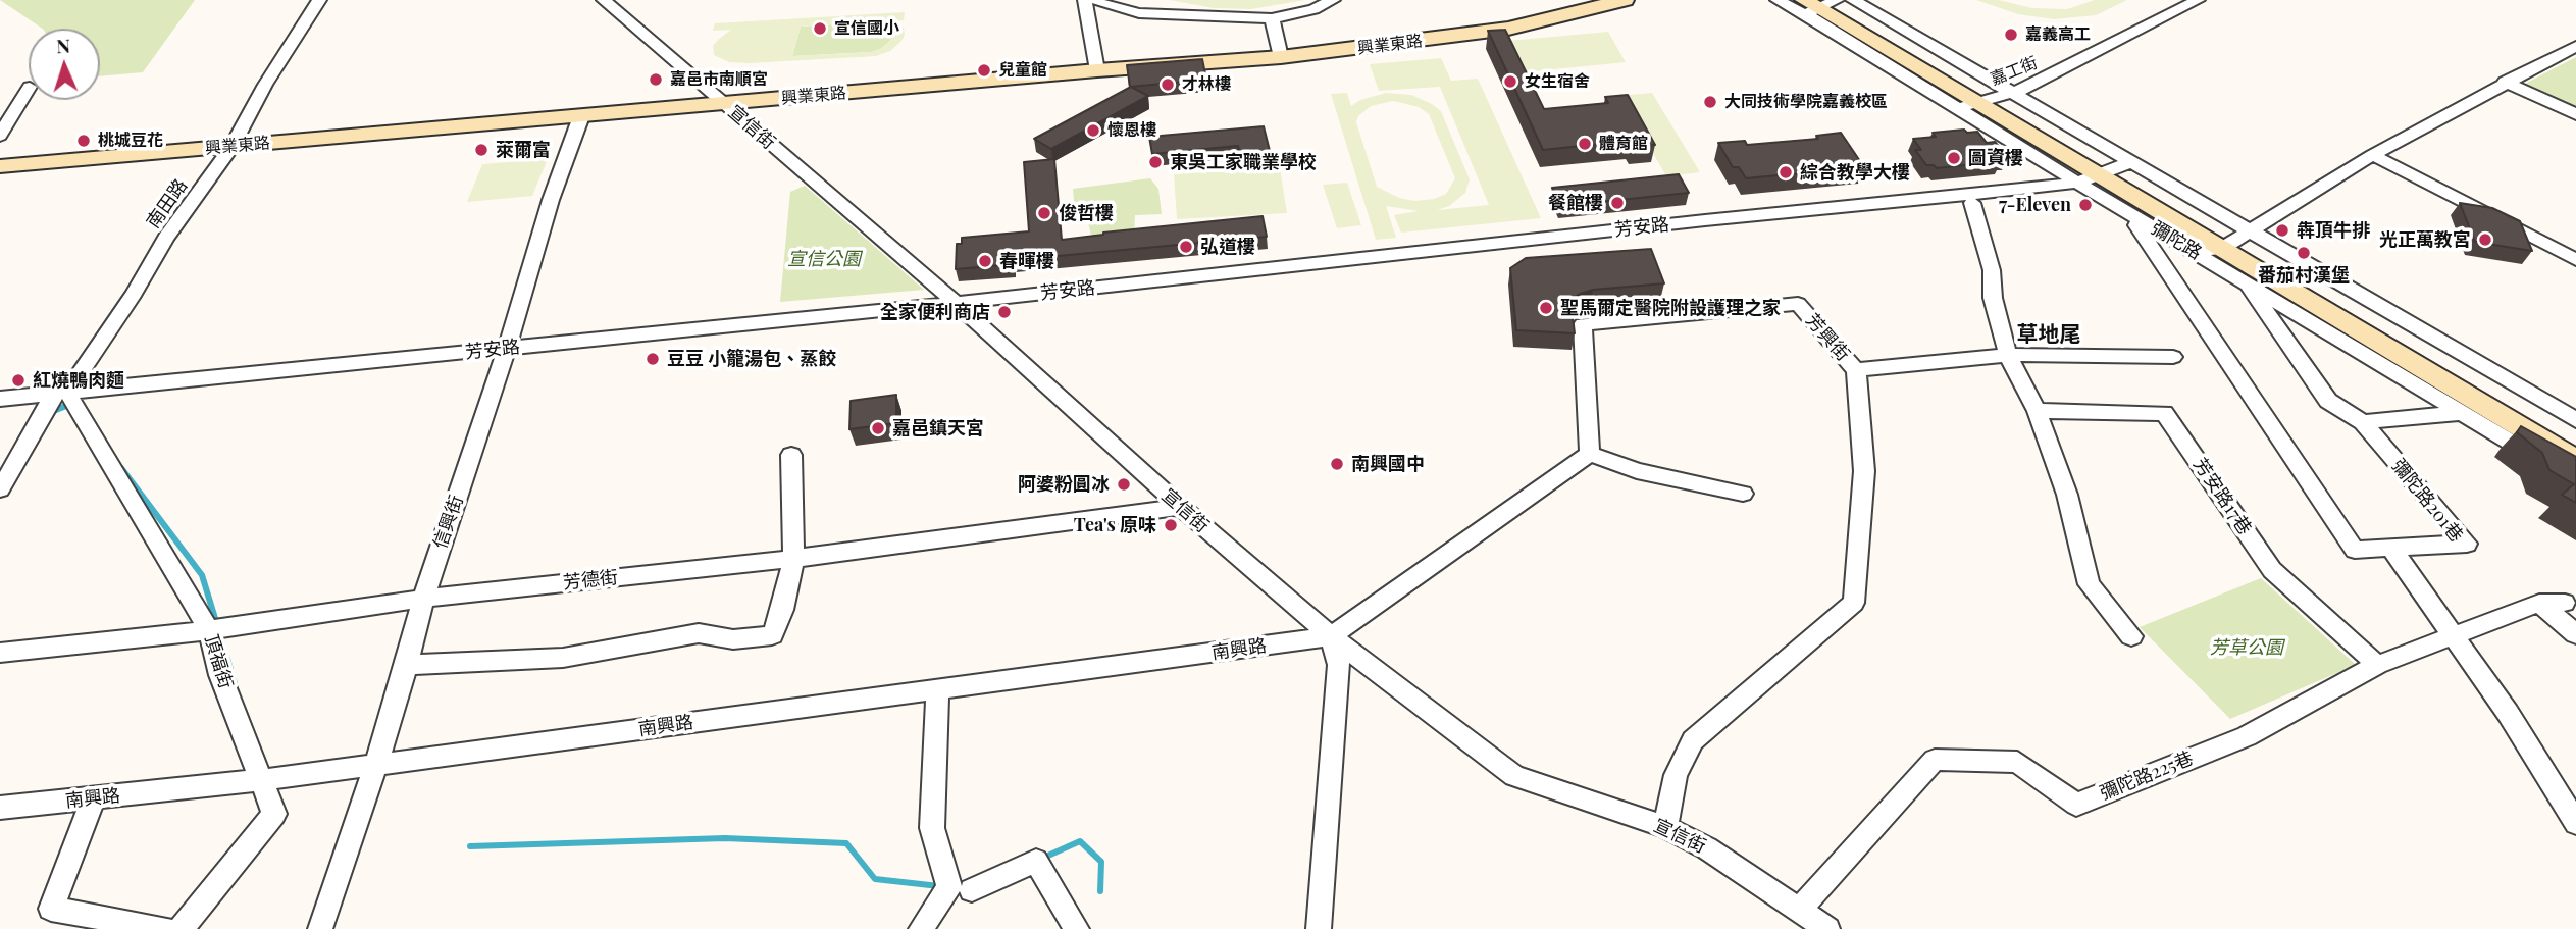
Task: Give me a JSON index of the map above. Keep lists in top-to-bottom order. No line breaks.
{"streets":{"street":["興業東路","嘉工街","宣信街","南田路","芳安路","彌陀路","芳興街","芳安路17巷","彌陀路201巷","信興街","芳德街","南興路","頂福街","彌陀路225巷"]},"crossings":[["興業東路","宣信街"],["興業東路","南田路"],["興業東路","信興街"],["嘉工街","彌陀路"],["宣信街","芳安路"],["宣信街","芳興街"],["宣信街","芳德街"],["宣信街","南興路"],["宣信街","彌陀路225巷"],["南田路","芳安路"],["南田路","頂福街"],["芳安路","彌陀路"],["芳安路","信興街"],["芳安路","頂福街"],["芳安路17巷","彌陀路225巷"],["信興街","芳德街"],["信興街","南興路"],["芳德街","頂福街"],["南興路","頂福街"]],"districts":["草地尾"],"parks":["宣信公園","芳草公園"],"places":["宣信國小","嘉義高工","兒童館","嘉邑市南順宮","女生宿舍","才林樓","大同技術學院嘉義校區","懷恩樓","桃城豆花","體育館","萊爾富","圖資樓","東吳工家職業學校","綜合教學大樓","餐館樓","7-Eleven","俊哲樓","犇頂牛排","光正萬教宮","弘道樓","番茄村漢堡","春暉樓","聖馬爾定醫院附設護理之家","全家便利商店","豆豆 小籠湯包、蒸餃","紅燒鴨肉麵","嘉邑鎮天宮","南興國中","阿婆粉圓冰","Tea's 原味"],"north":"top"}
